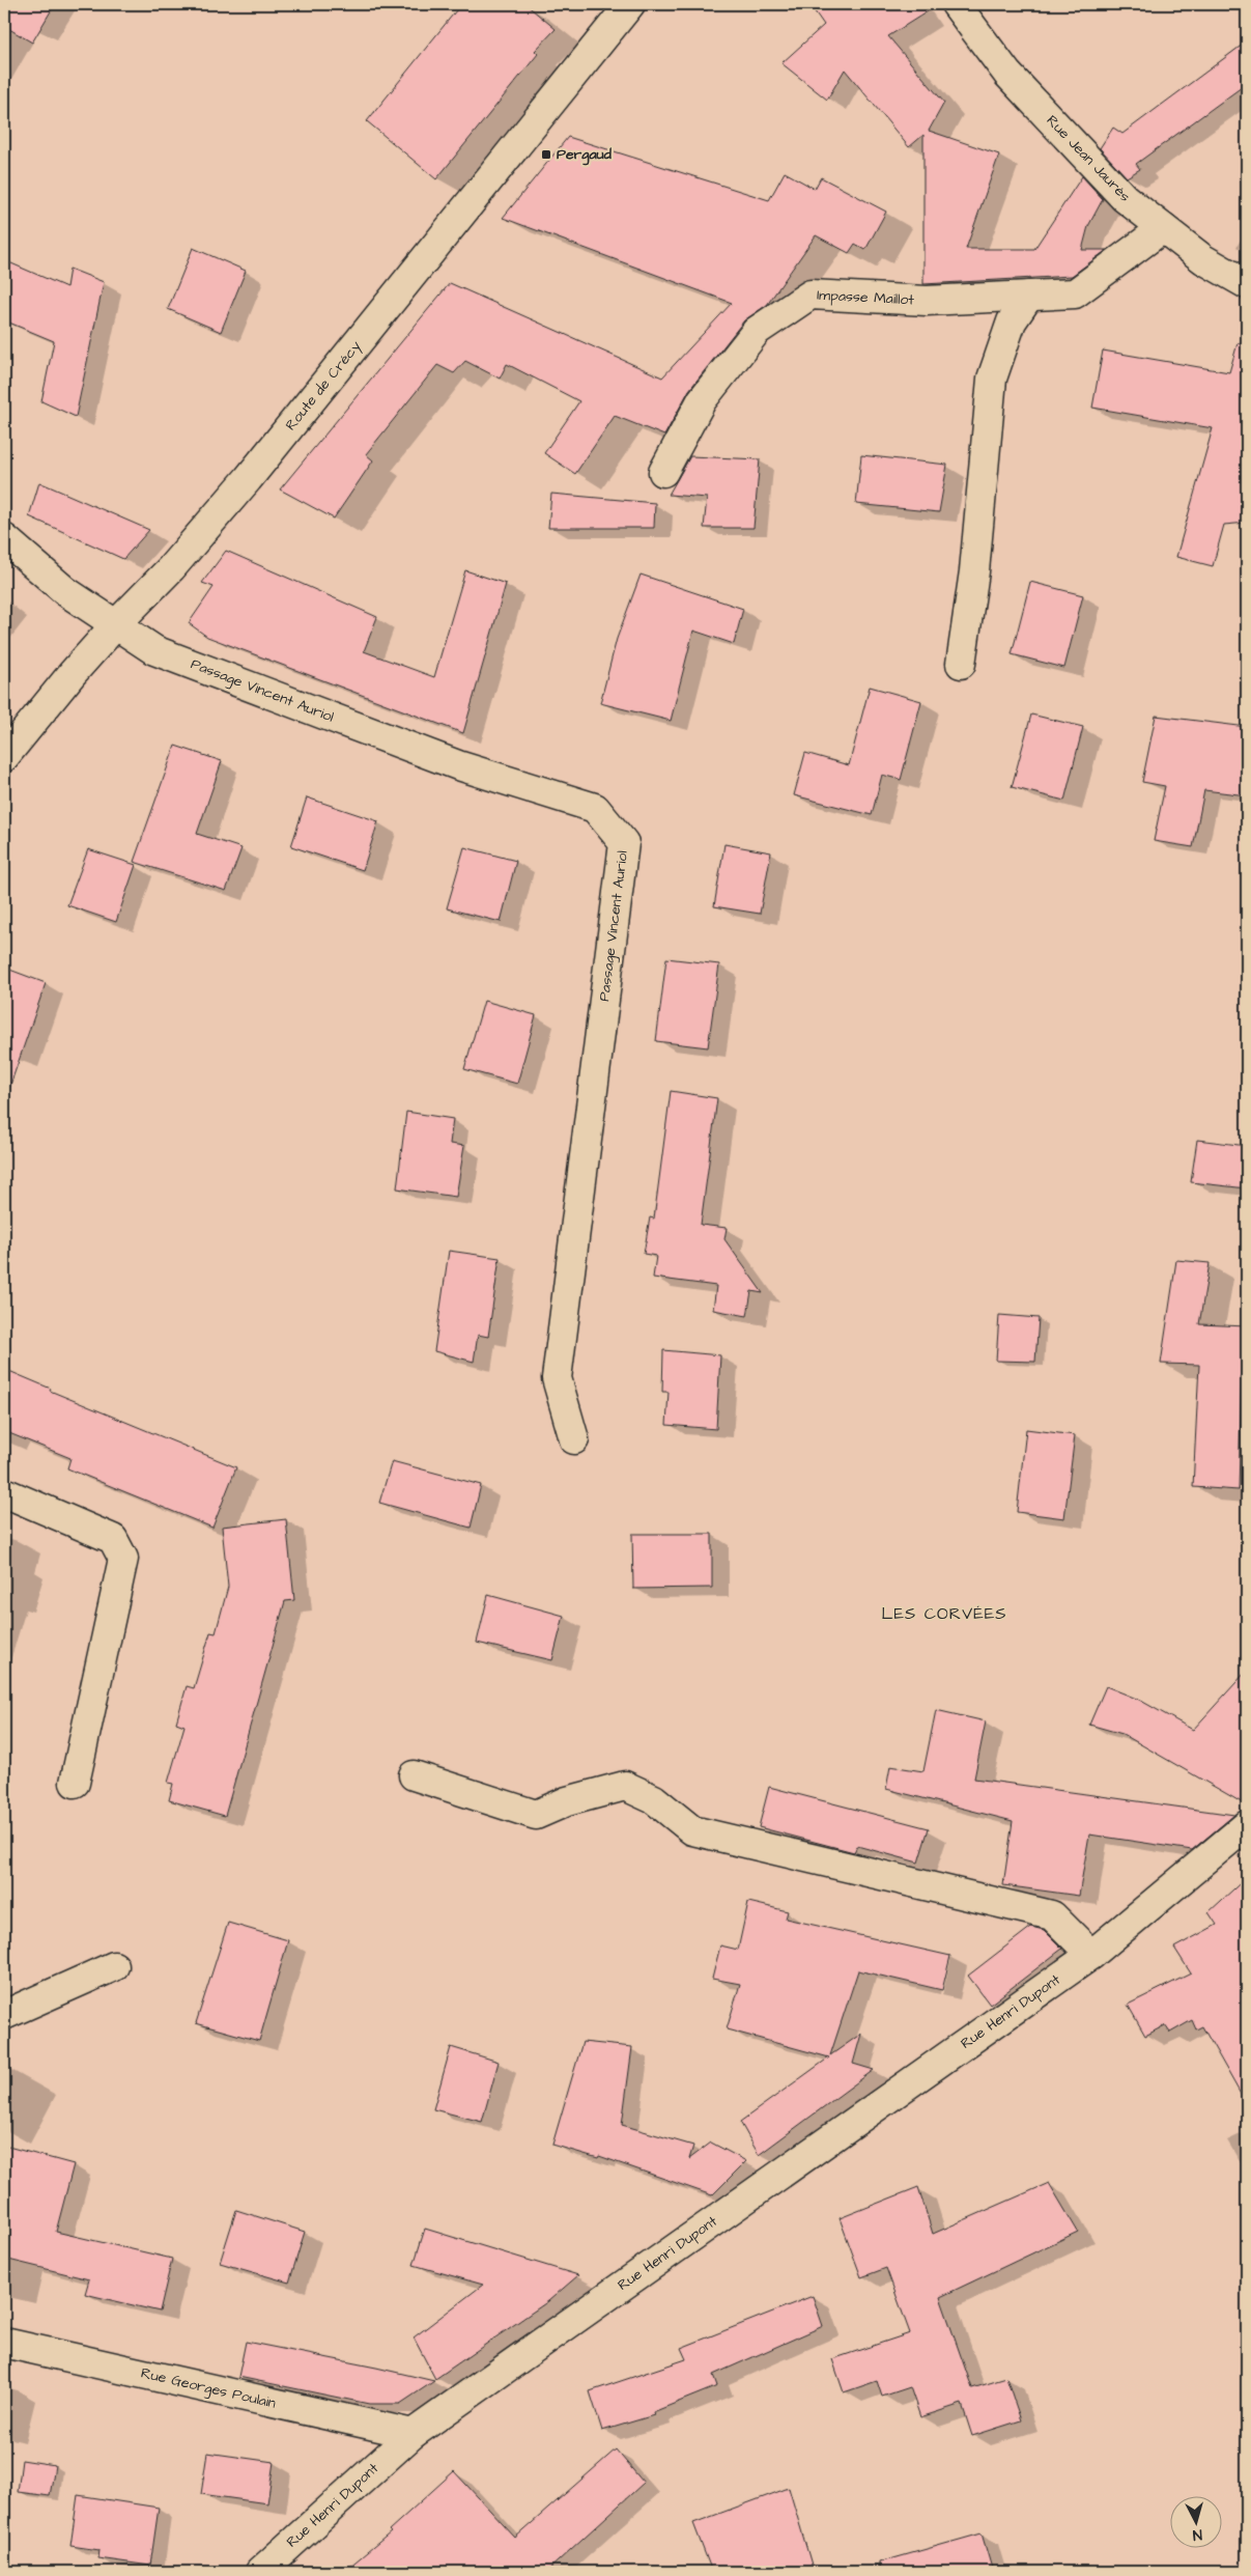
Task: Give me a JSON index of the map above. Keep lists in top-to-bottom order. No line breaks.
{"streets":{"street":["Rue Jean Jaurès","Impasse Maillot","Route de Crécy","Passage Vincent Auriol","Rue Henri Dupont","Rue Georges Poulain"]},"crossings":[["Rue Jean Jaurès","Impasse Maillot"],["Route de Crécy","Passage Vincent Auriol"],["Rue Henri Dupont","Rue Georges Poulain"]],"districts":["LES CORVÉES"],"places":{"transit":["Pergaud"]},"north":"bottom"}
